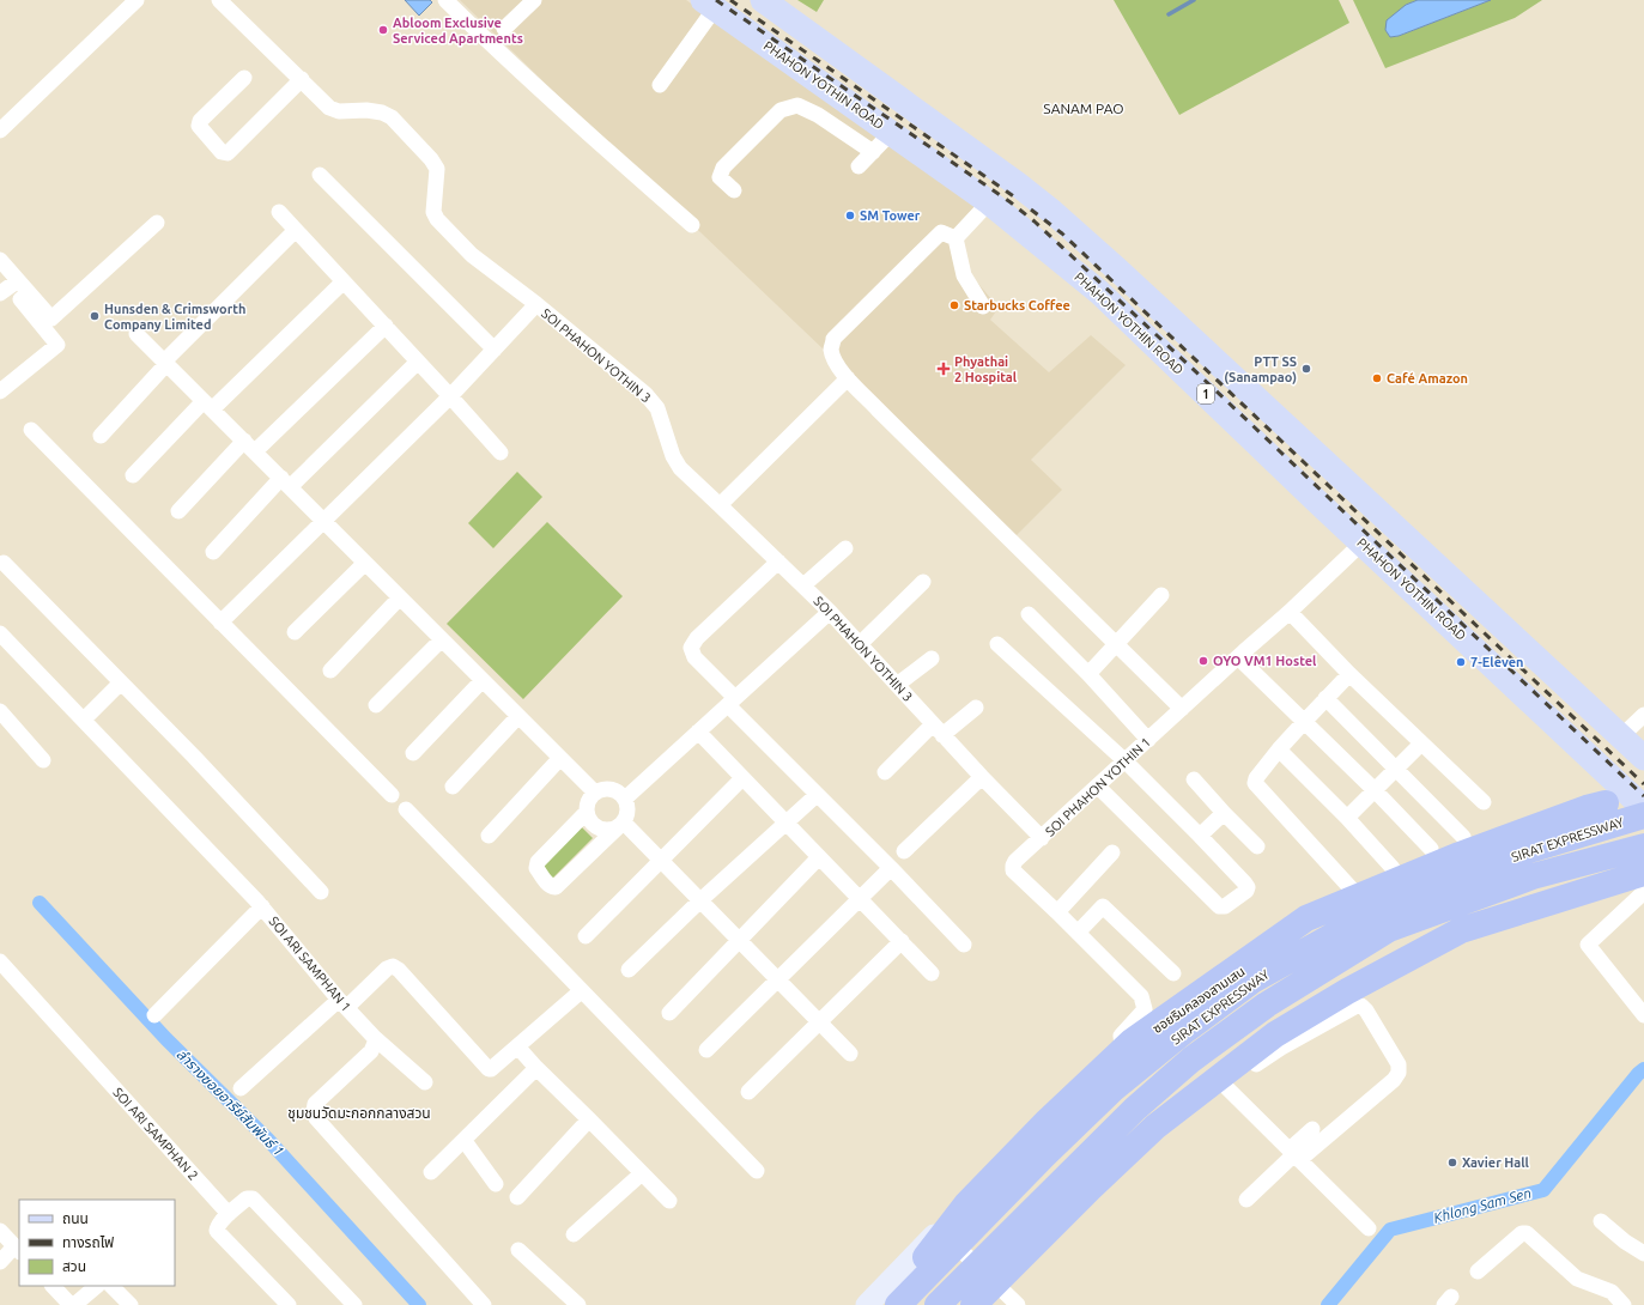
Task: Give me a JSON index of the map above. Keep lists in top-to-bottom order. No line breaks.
{"streets":{"highway":["SIRAT EXPRESSWAY"],"main road":["PHAHON YOTHIN ROAD","1"],"street":["SOI PHAHON YOTHIN 3","SOI PHAHON YOTHIN 1","SOI ARI SAMPHAN 1","ซอยริมคลองสามเสน","SOI ARI SAMPHAN 2"]},"crossings":[["PHAHON YOTHIN ROAD","SOI PHAHON YOTHIN 1"],["SOI PHAHON YOTHIN 3","SOI PHAHON YOTHIN 1"],["SOI PHAHON YOTHIN 1","ซอยริมคลองสามเสน"]],"districts":["SANAM PAO","ชุมชนวัดมะกอกกลางสวน"],"water":["ลำรางซอยอารีย์สัมพันธ์ 1","Khlong Sam Sen"],"places":{"other":["Abloom Exclusive Serviced Apartments","SM Tower","Starbucks Coffee","Hunsden & Crimsworth Company Limited","PTT SS (Sanampao)","Café Amazon","OYO VM1 Hostel","7-Eleven","Xavier Hall"],"health":["Phyathai 2 Hospital"]},"legend":["ถนน","ทางรถไฟ","สวน"]}
